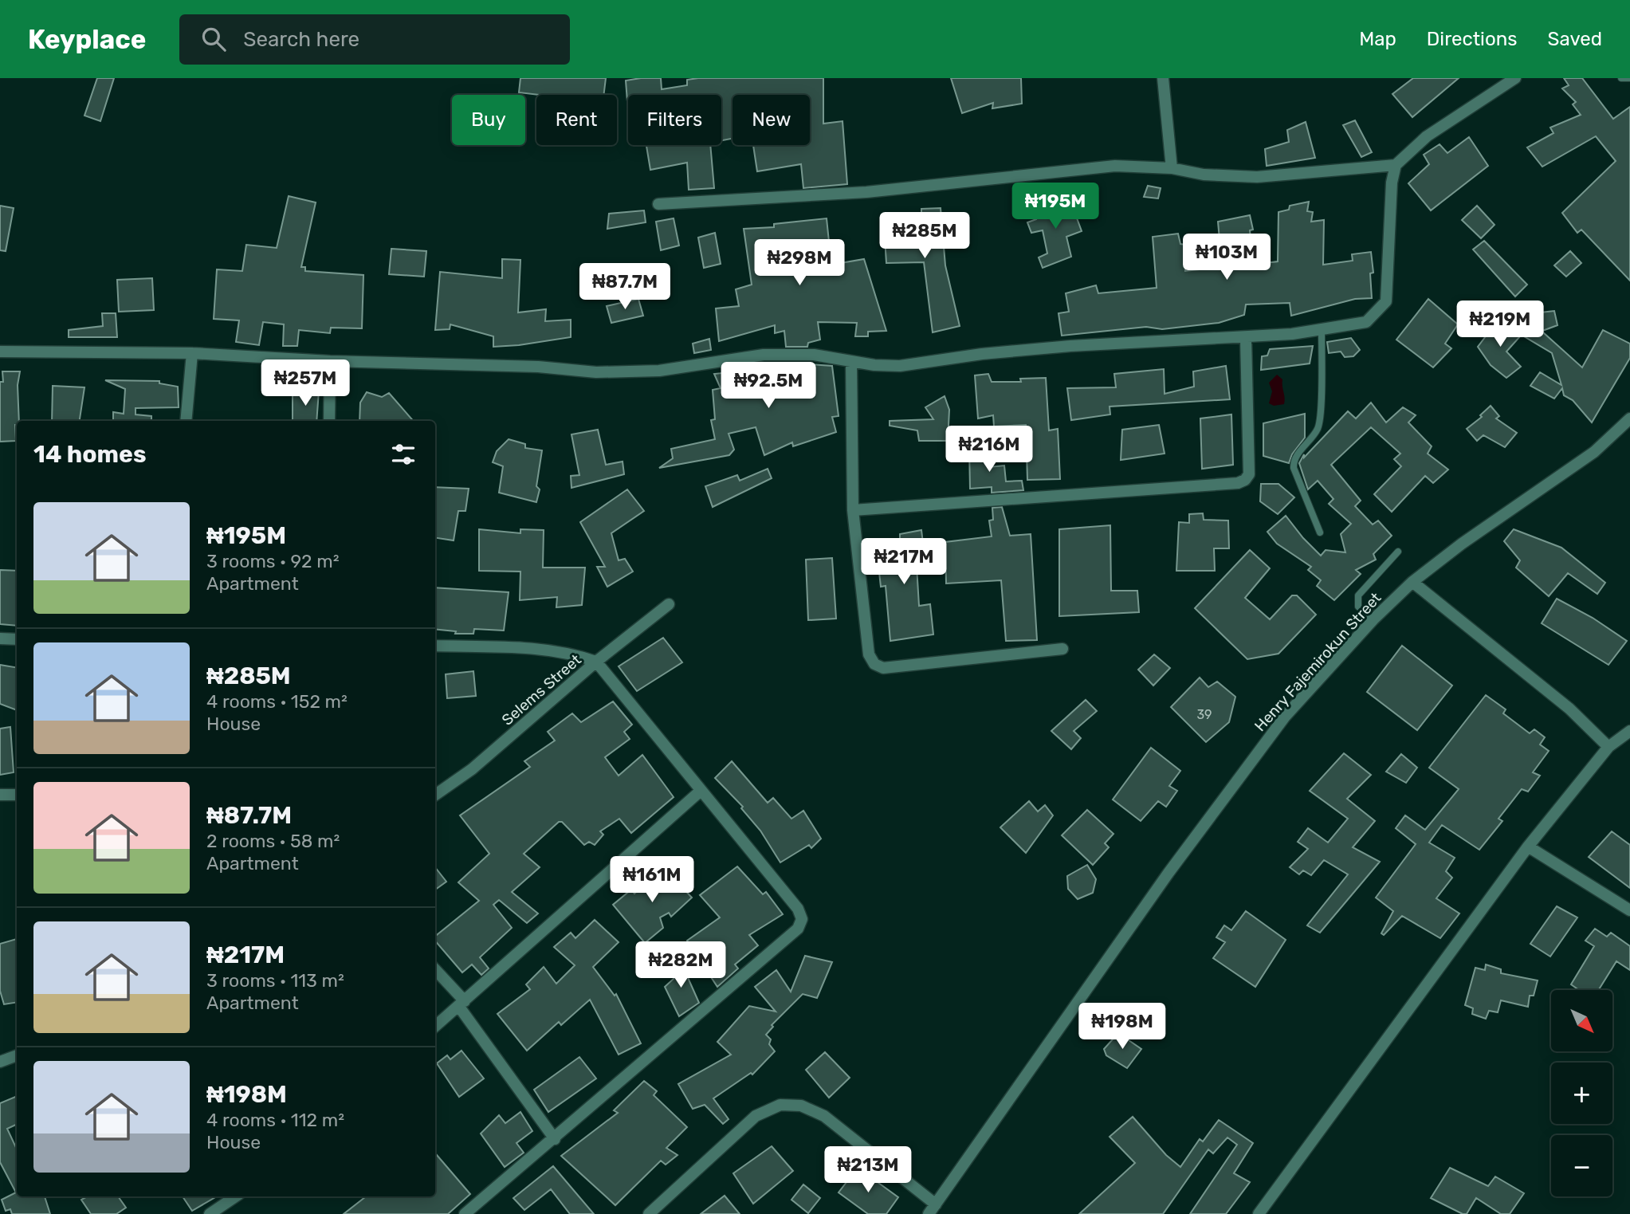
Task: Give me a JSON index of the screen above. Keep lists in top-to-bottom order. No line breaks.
{"streets":{"street":["Henry Fajemirokun Street","Selems Street"]},"house_numbers":["39"],"north":"bottom right","page":{"header":"Keyplace","search":"Search here","nav":["Map","Directions","Saved"],"chip":["Buy","Rent","Filters","New"],"price":["₦195M","₦285M","₦103M","₦298M","₦87.7M","₦219M","₦257M","₦92.5M","₦216M","₦217M","₦161M","₦282M","₦198M","₦213M"],"heading":"14 homes","list":[{"name":"₦195M","note":"3 rooms · 92 m² · Apartment"},{"name":"₦285M","note":"4 rooms · 152 m² · House"},{"name":"₦87.7M","note":"2 rooms · 58 m² · Apartment"},{"name":"₦217M","note":"3 rooms · 113 m² · Apartment"},{"name":"₦198M","note":"4 rooms · 112 m² · House"}],"map_buttons":["+","−"]}}
